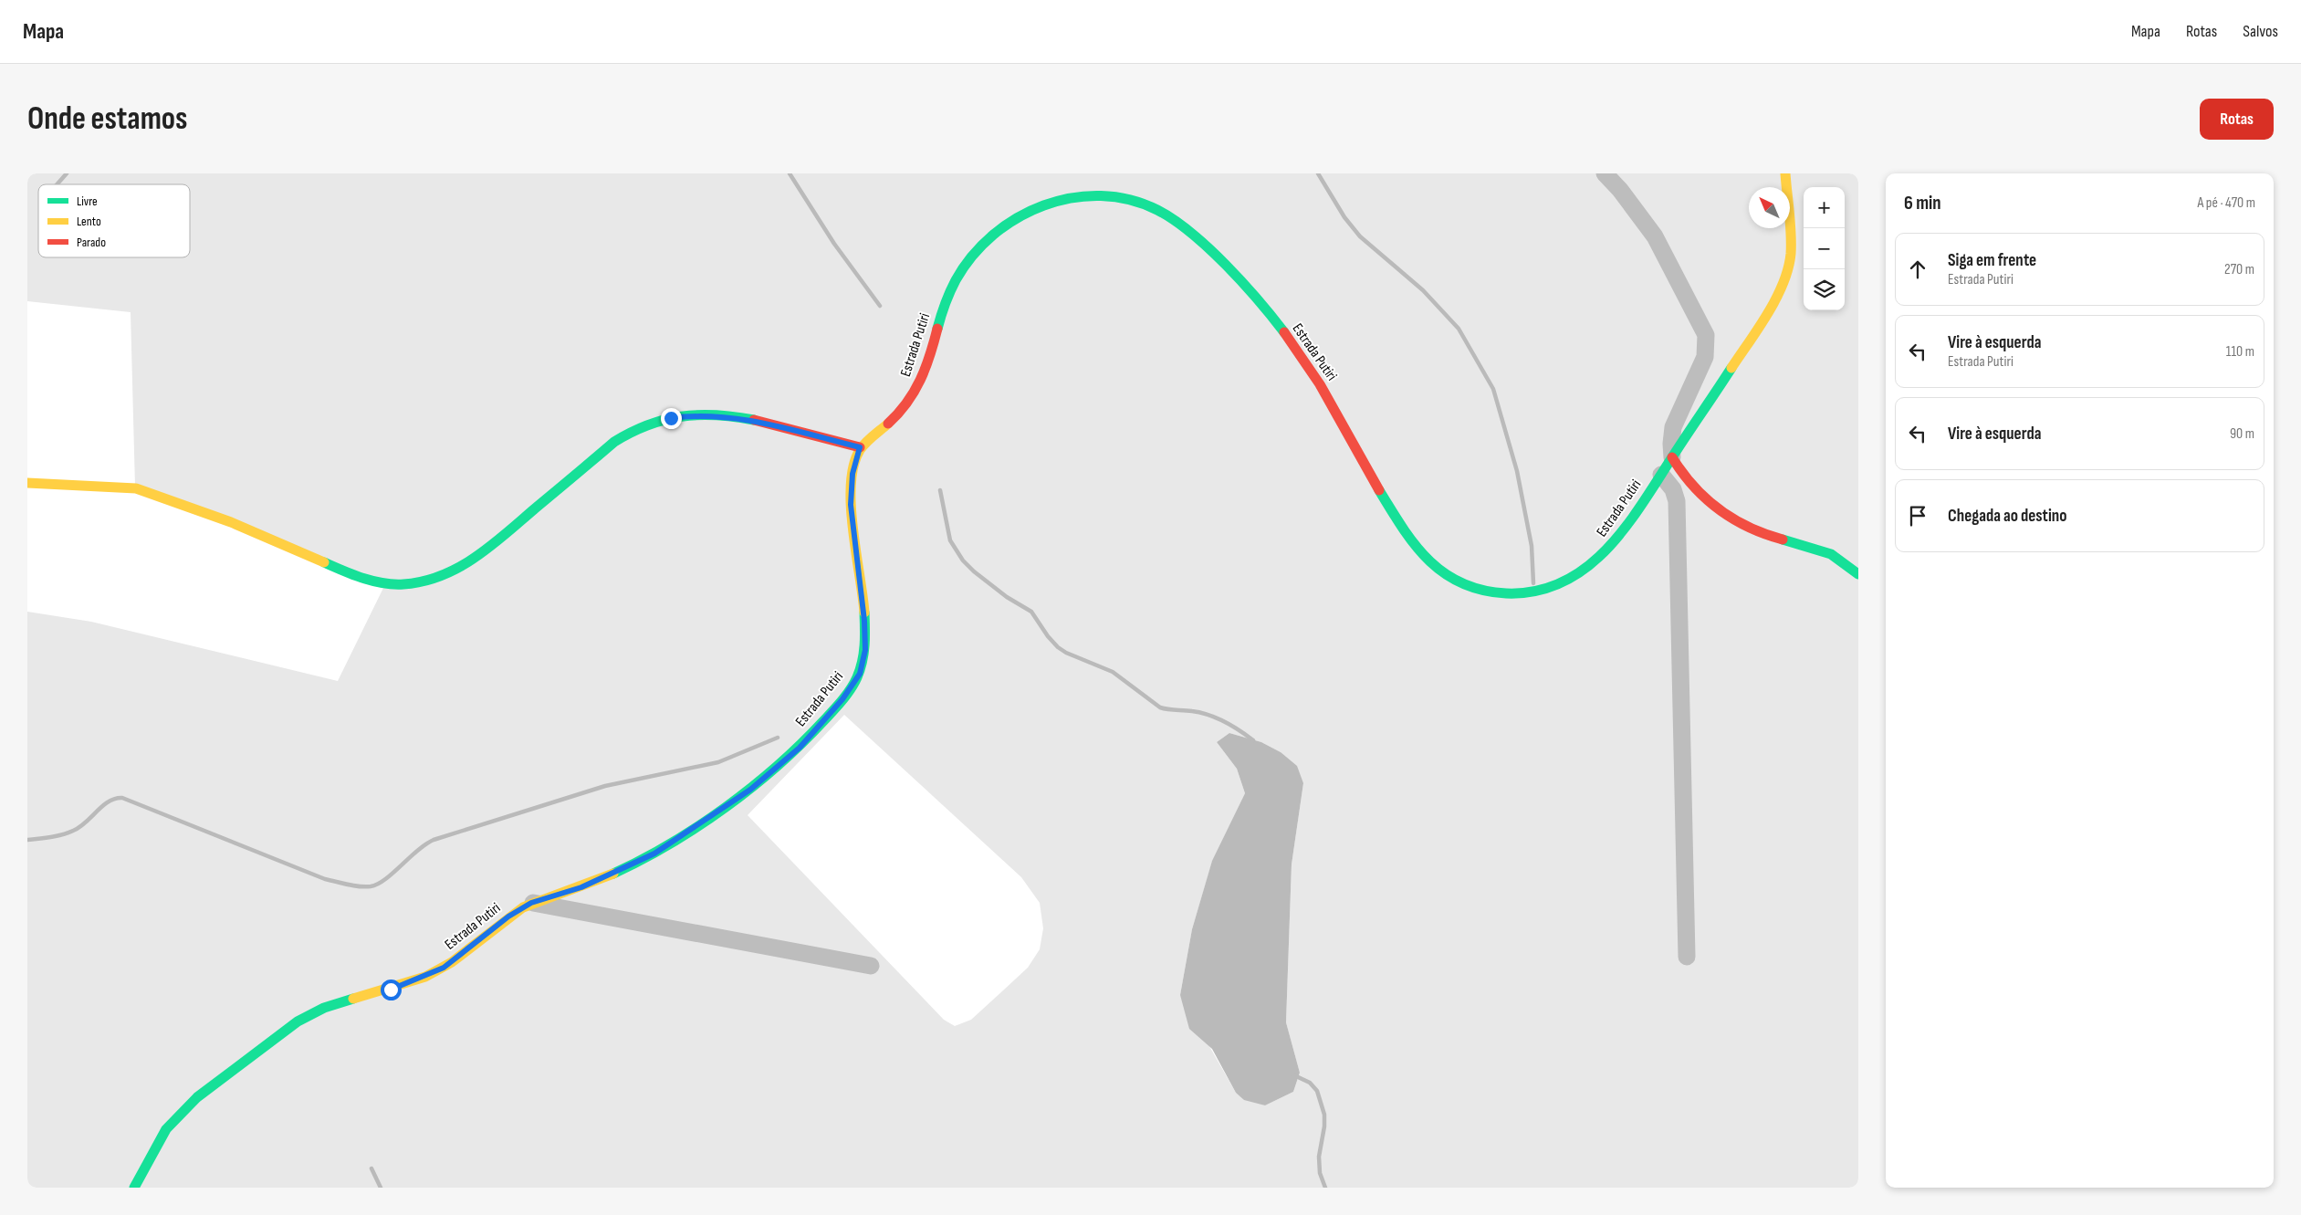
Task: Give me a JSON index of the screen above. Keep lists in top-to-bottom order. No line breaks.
{"streets":{"street":["Estrada Putiri"]},"legend":["Livre","Lento","Parado"],"north":"top left","page":{"header":"Mapa","nav":["Mapa","Rotas","Salvos"],"buttons":"Rotas","title":"Onde estamos","heading":["6 min","A pé · 470 m"],"map_buttons":["+","−"],"list":[["Siga em frente","Estrada Putiri","270 m"],["Vire à esquerda","Estrada Putiri","110 m"],["Vire à esquerda","90 m"],"Chegada ao destino"]}}
